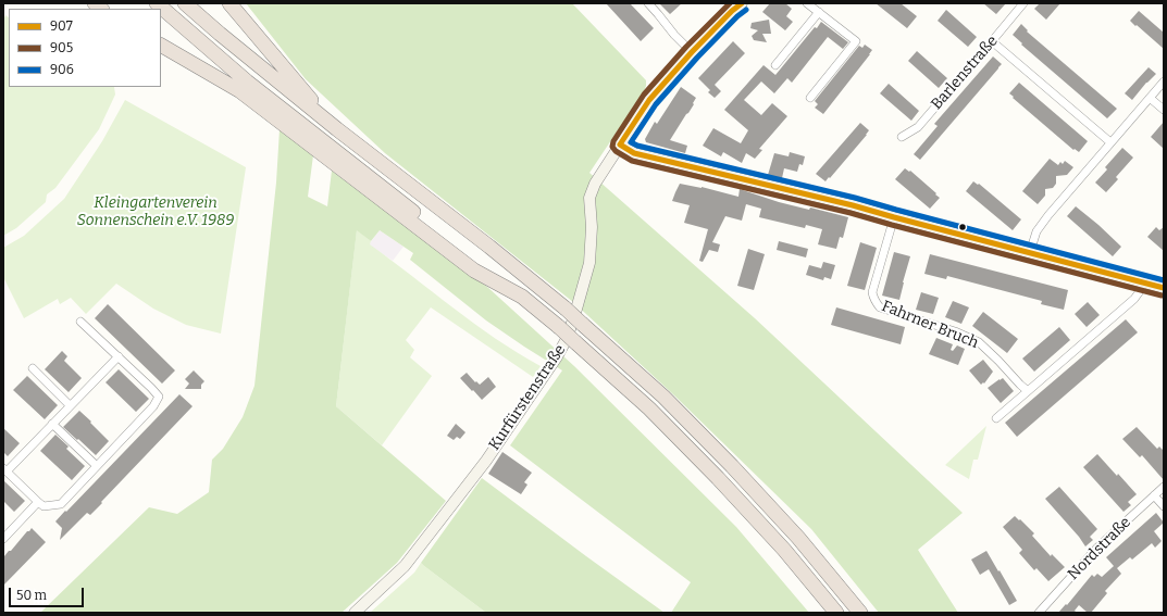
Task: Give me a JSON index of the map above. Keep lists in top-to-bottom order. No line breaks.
{"streets":{"street":["Barlenstraße","Fahrner Bruch","Kurfürstenstraße","Nordstraße"]},"parks":["Kleingartenverein Sonnenschein e.V. 1989"],"lines":["transit line 907","transit line 905","transit line 906"],"legend":["907","905","906"],"scale_bar":"50 m"}
